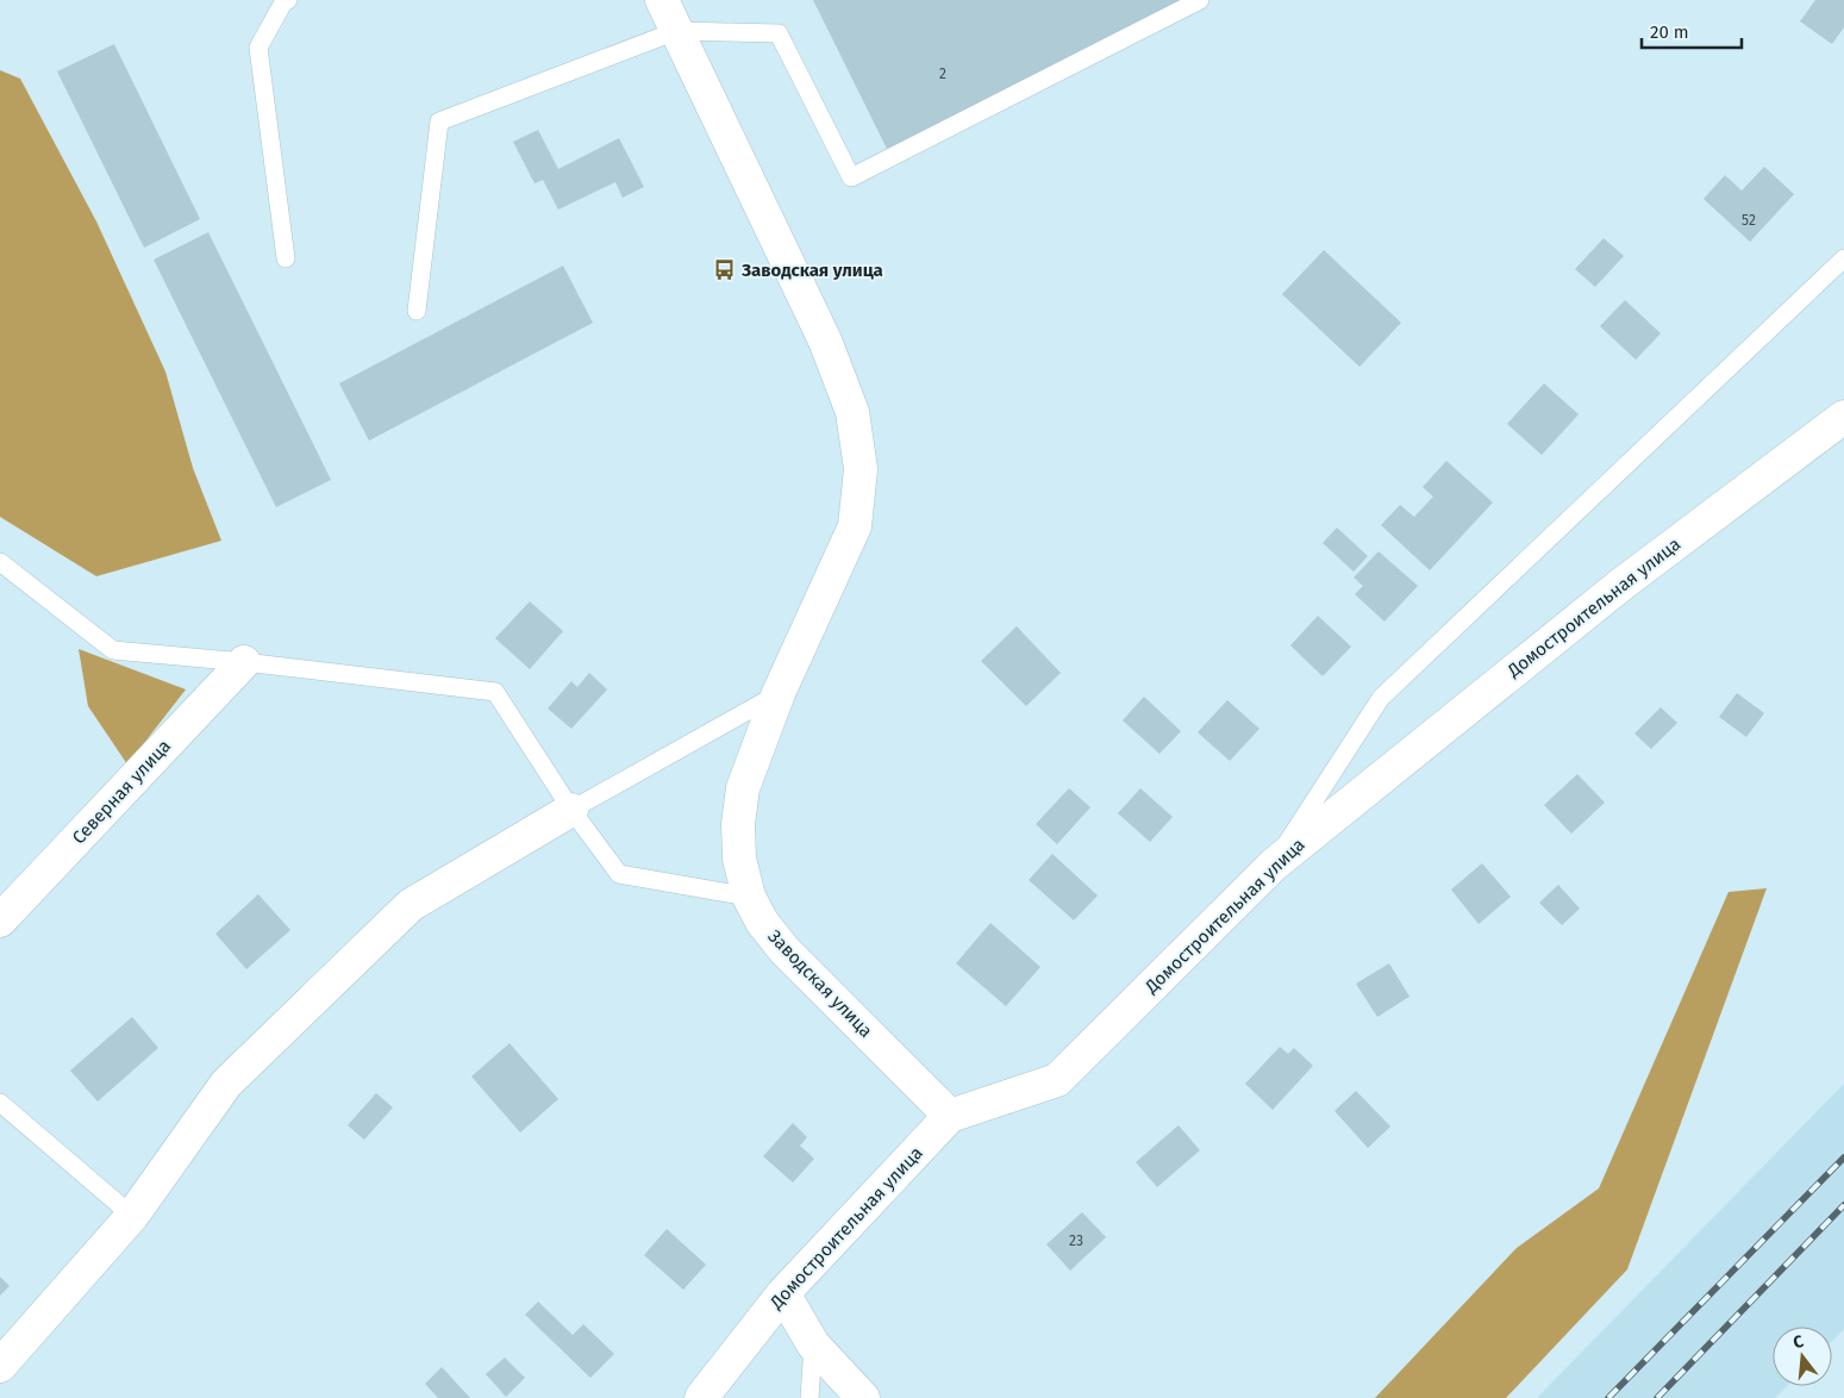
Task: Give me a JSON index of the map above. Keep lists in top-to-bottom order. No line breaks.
{"streets":{"street":["Домостроительная улица","Северная улица","Заводская улица"]},"crossings":[["Домостроительная улица","Заводская улица"]],"places":{"bus stop":["Заводская улица"]},"house_numbers":["2","52","23"],"scale_bar":"20 m","north":"top"}
